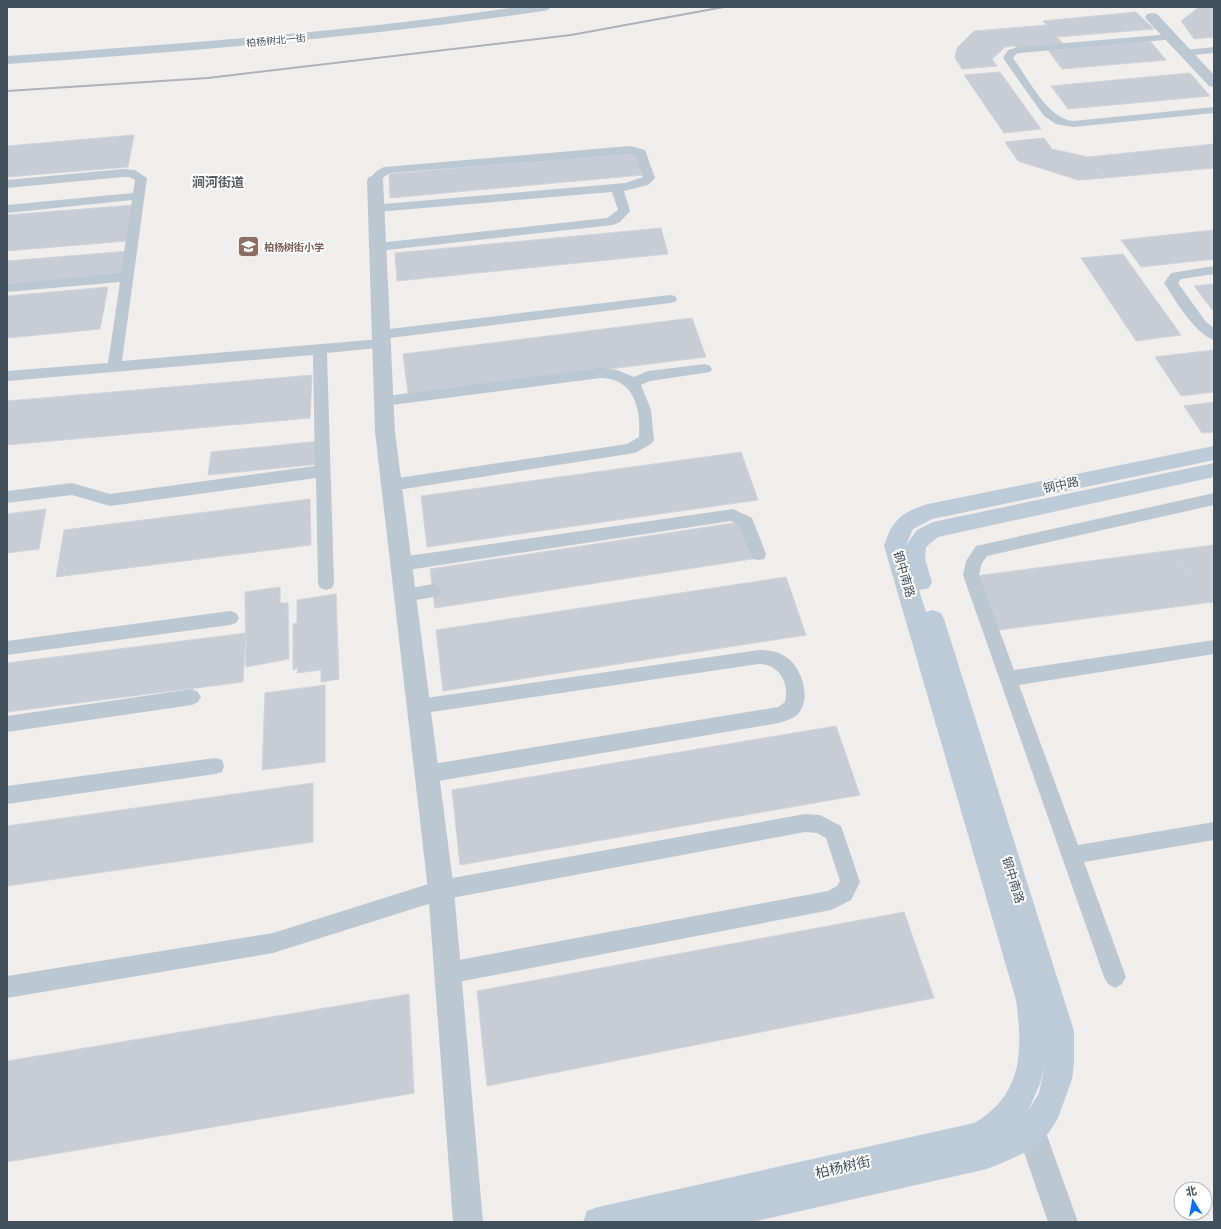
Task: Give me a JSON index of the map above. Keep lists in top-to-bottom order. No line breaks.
{"streets":{"street":["柏杨树北一街","钢中路","钢中南路","柏杨树街"]},"crossings":[["钢中路","钢中南路"],["钢中南路","柏杨树街"]],"districts":["涧河街道"],"places":{"school or university":["柏杨树街小学"]},"north":"top"}
